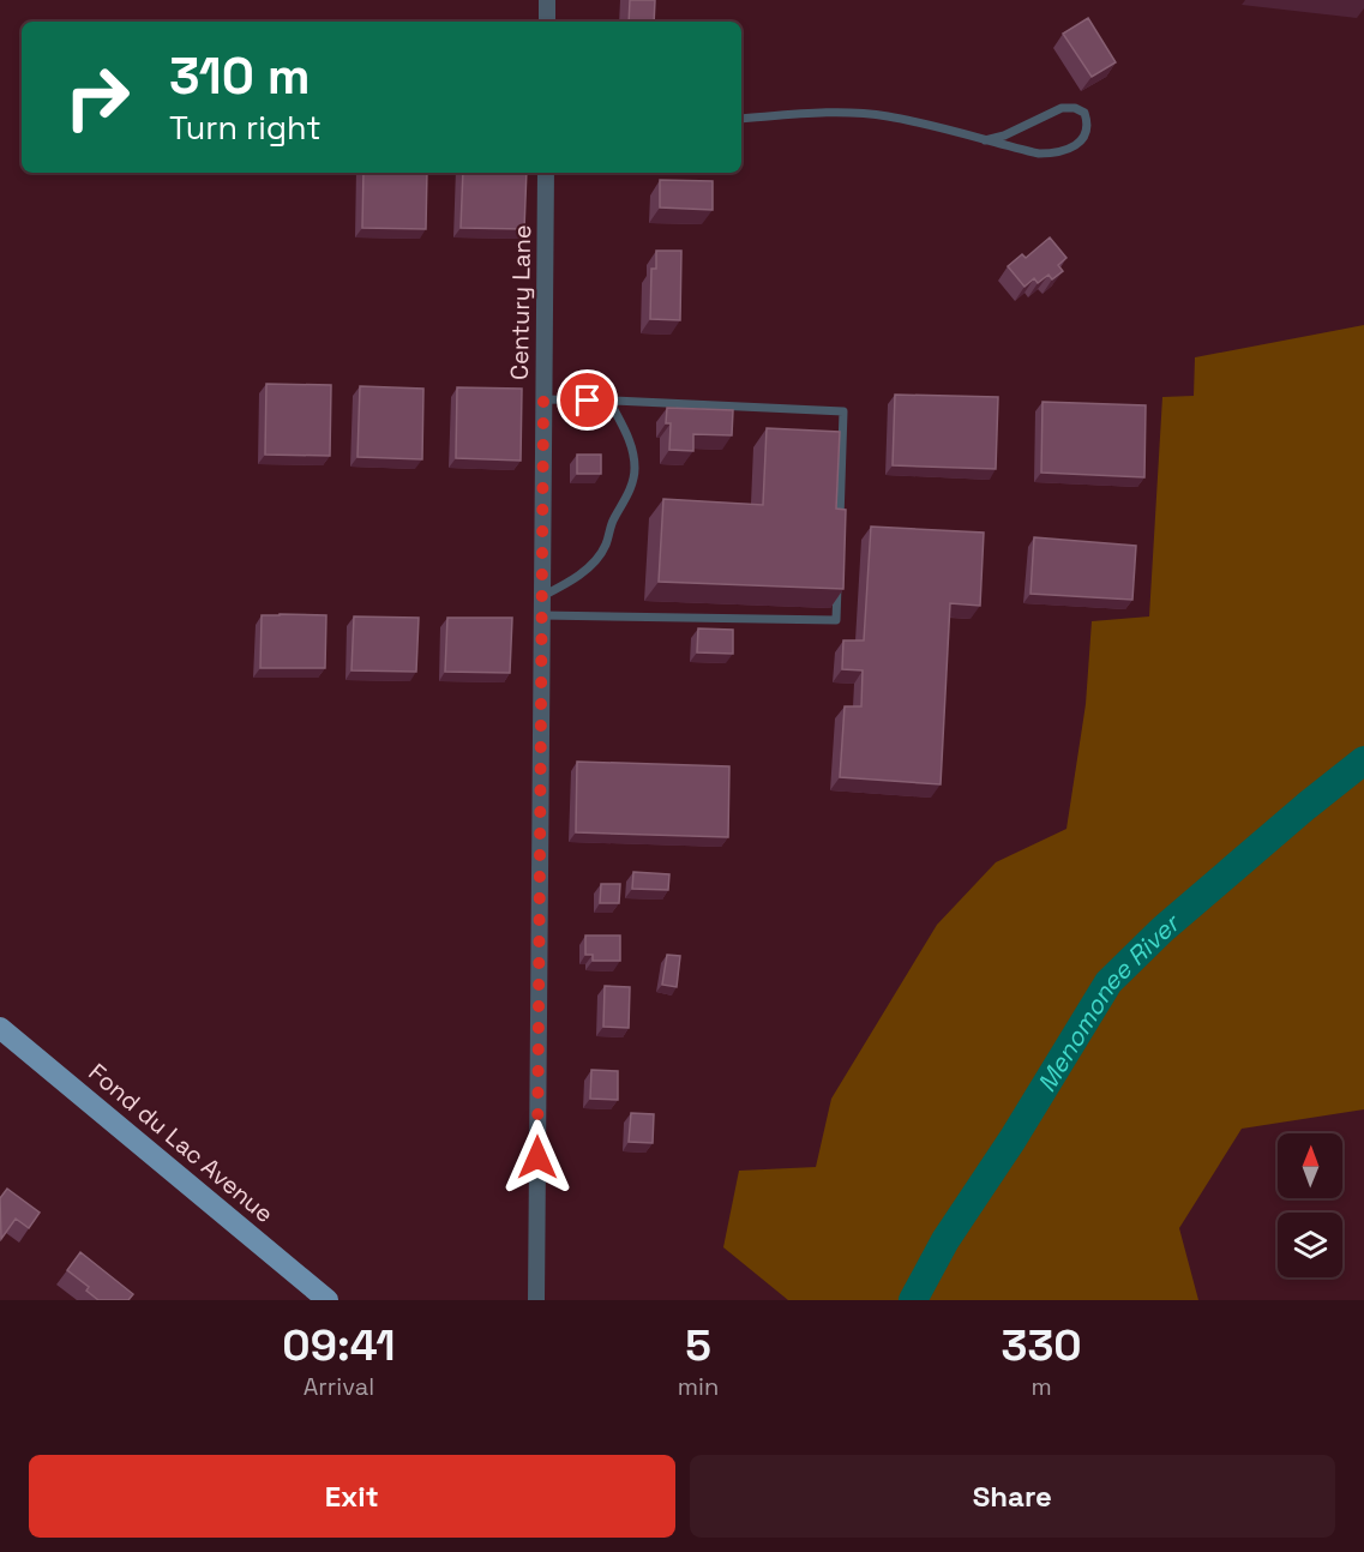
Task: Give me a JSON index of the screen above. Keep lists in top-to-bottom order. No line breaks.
{"streets":{"main road":["Fond du Lac Avenue"],"street":["Century Lane"]},"water":["Menomonee River"],"north":"top","page":{"turn":["310 m","Turn right"],"eta":["09:41","Arrival","5","min","330","m"],"buttons":["Exit","Share"]}}
